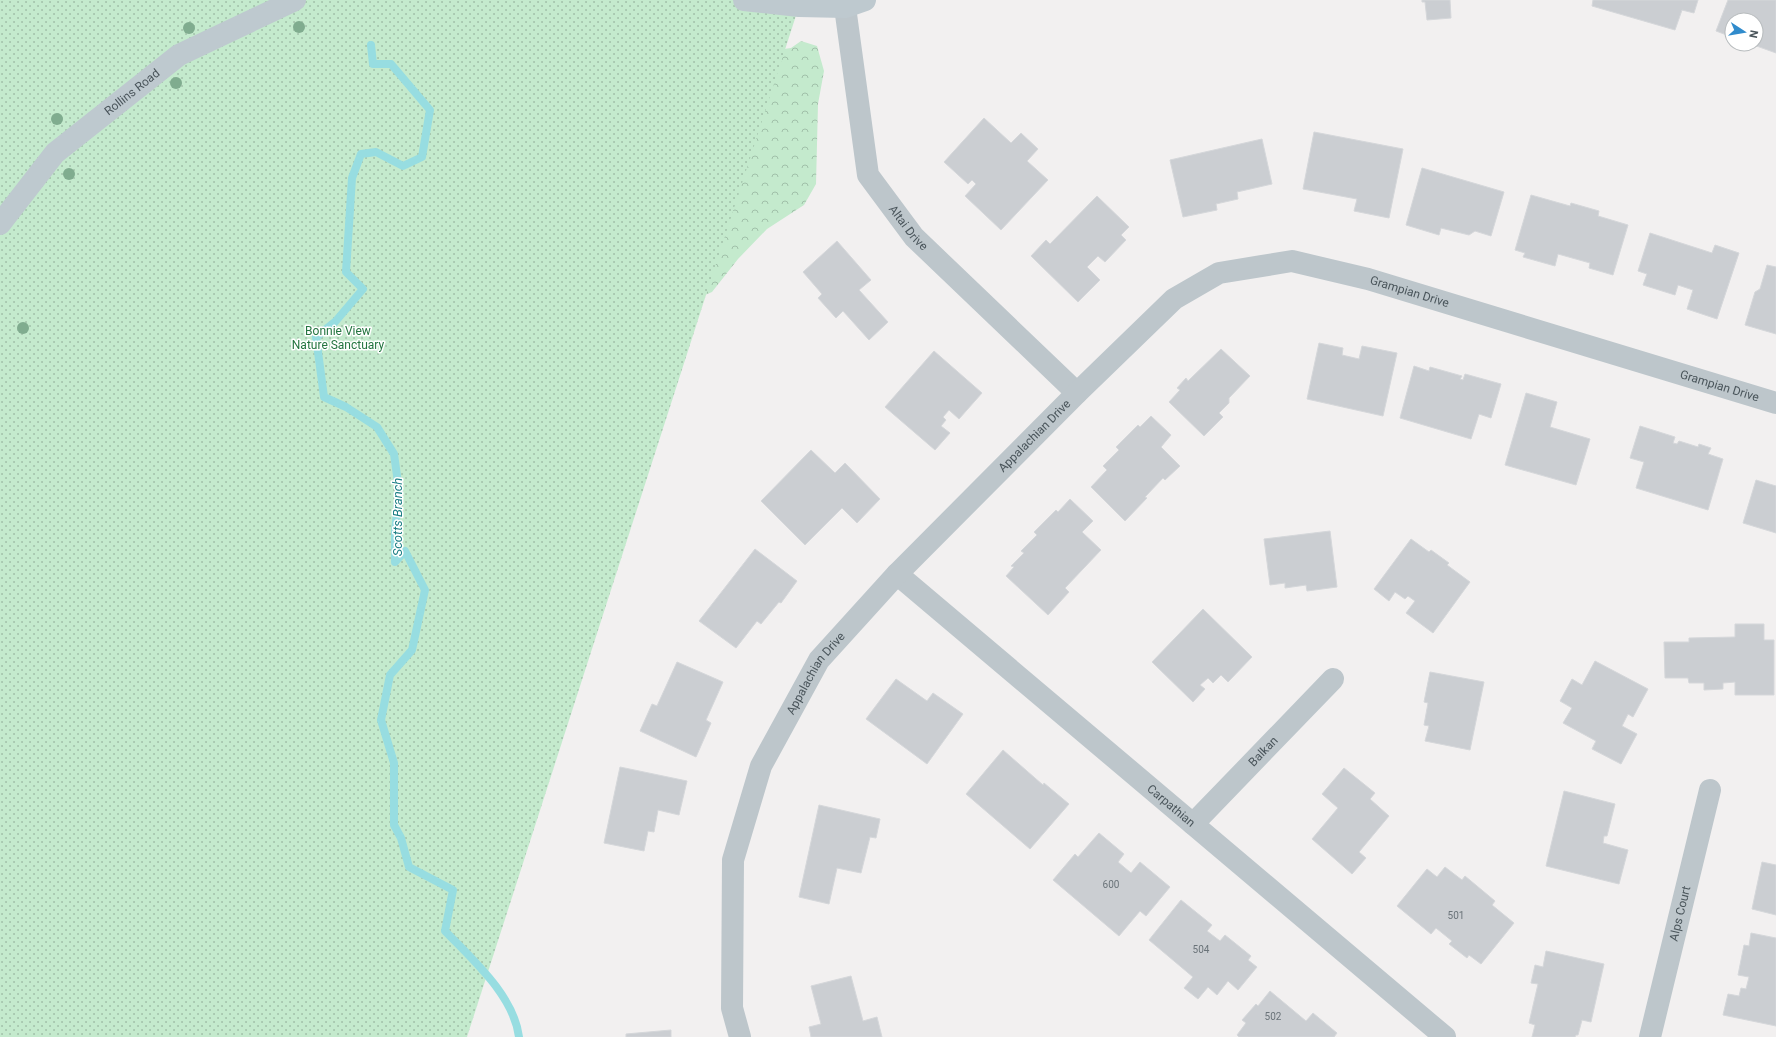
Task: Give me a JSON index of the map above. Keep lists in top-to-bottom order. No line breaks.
{"streets":{"street":["Rollins Road","Altai Drive","Grampian Drive","Appalachian Drive","Balkan","Carpathian","Alps Court"]},"crossings":[["Altai Drive","Grampian Drive"],["Altai Drive","Appalachian Drive"],["Grampian Drive","Appalachian Drive"],["Appalachian Drive","Carpathian"],["Balkan","Carpathian"]],"water":["Scotts Branch"],"parks":["Bonnie View Nature Sanctuary"],"house_numbers":["600","501","504","502"],"north":"right"}
